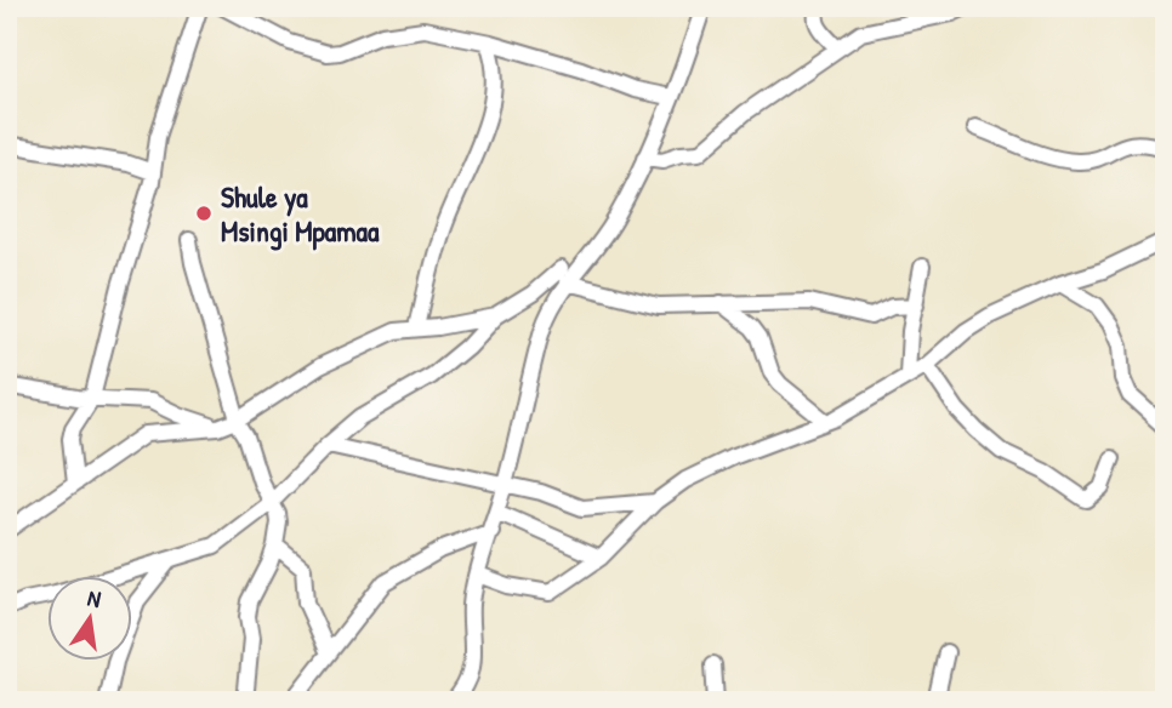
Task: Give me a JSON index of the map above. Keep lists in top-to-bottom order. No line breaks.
{"places":["Shule ya Msingi Mpamaa"],"north":"top"}
